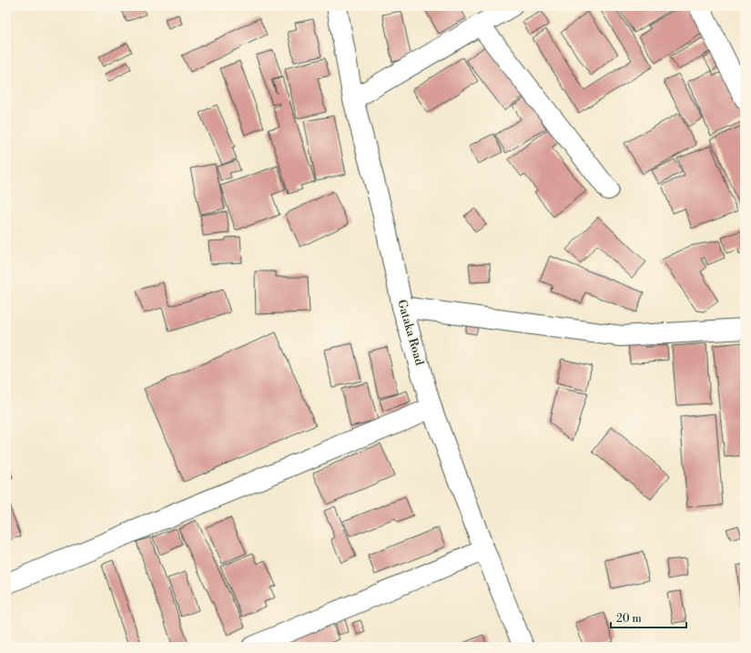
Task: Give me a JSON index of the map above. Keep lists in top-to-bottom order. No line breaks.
{"streets":{"street":["Gataka Road"]},"scale_bar":"20 m"}
